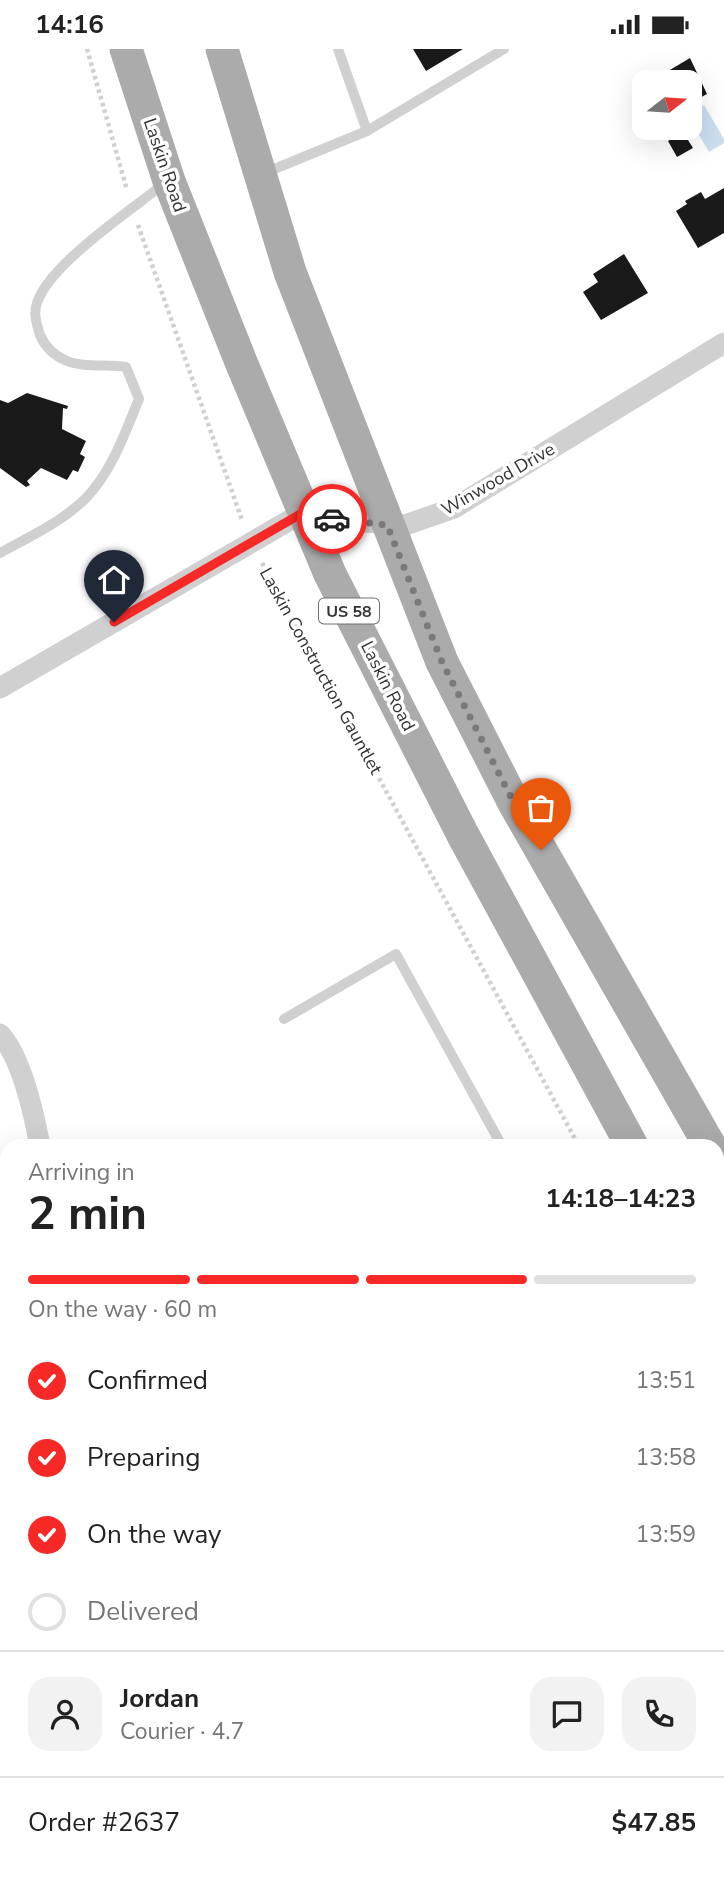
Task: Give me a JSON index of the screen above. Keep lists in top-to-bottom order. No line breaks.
{"streets":{"main road":["Laskin Road","US 58"],"street":["Winwood Drive"],"path":["Laskin Construction Gauntlet"]},"crossings":[["Laskin Road","Winwood Drive"]],"north":"right","page":{"status":"14:16","heading":["2 min","Arriving in","14:18–14:23"],"panel":["Jordan","Courier · 4.7","Order #2637","$47.85"],"bar":"On the way · 60 m","list":[["Confirmed","13:51"],["Preparing","13:58"],["On the way","13:59"],"Delivered"]}}
